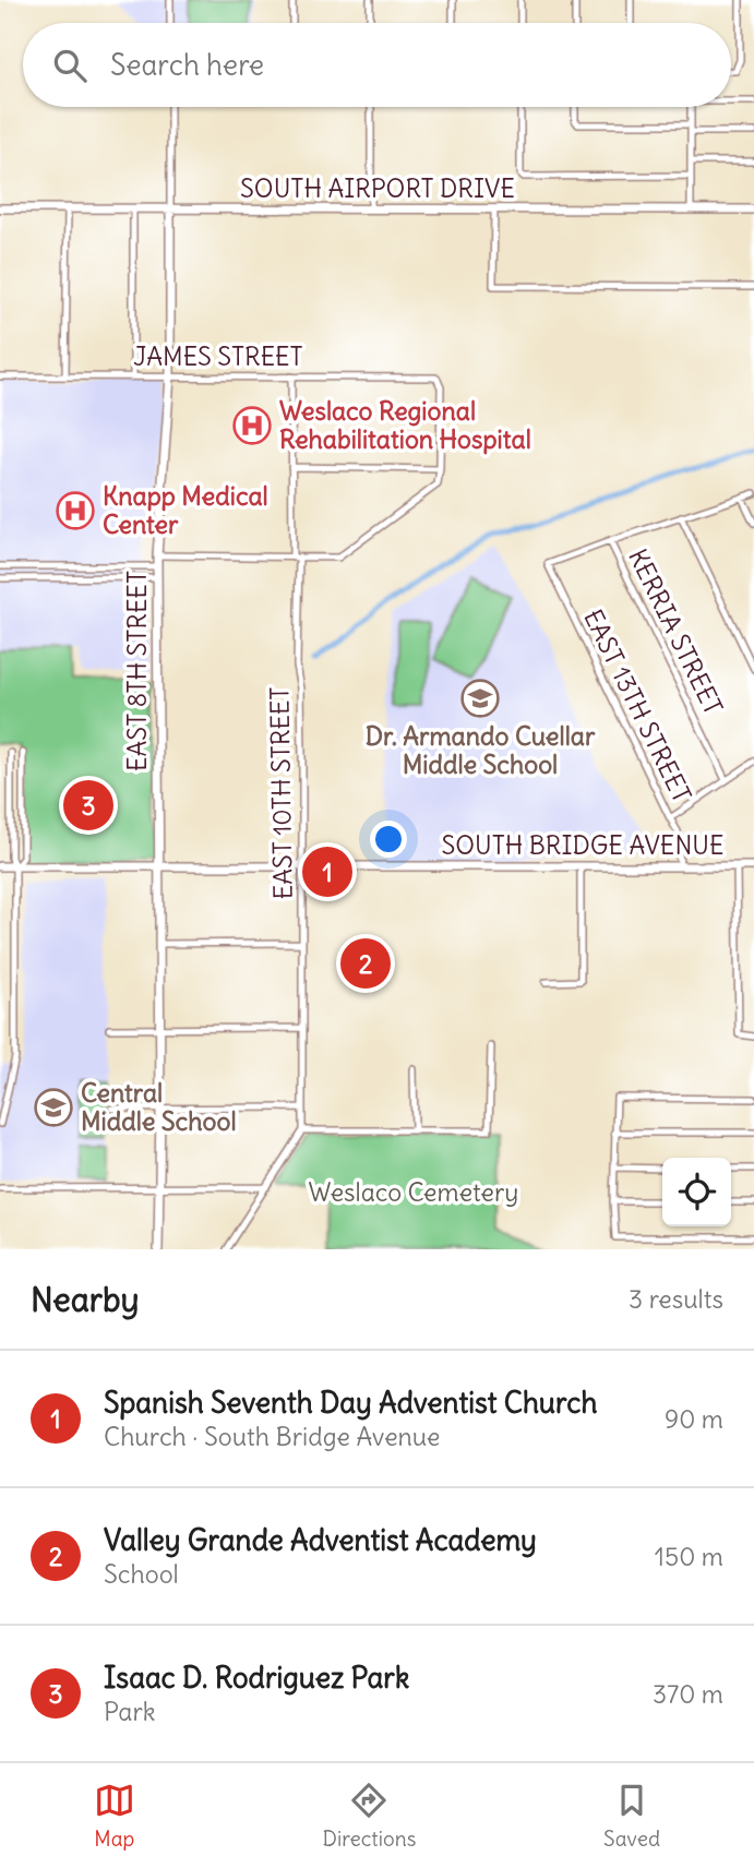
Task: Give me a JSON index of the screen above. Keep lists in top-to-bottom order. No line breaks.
{"streets":{"street":["SOUTH AIRPORT DRIVE","JAMES STREET","KERRIA STREET","EAST 8TH STREET","EAST 13TH STREET","EAST 10TH STREET","SOUTH BRIDGE AVENUE"]},"crossings":[["SOUTH AIRPORT DRIVE","EAST 8TH STREET"],["JAMES STREET","EAST 8TH STREET"],["JAMES STREET","EAST 10TH STREET"],["KERRIA STREET","EAST 13TH STREET"],["EAST 8TH STREET","SOUTH BRIDGE AVENUE"],["EAST 13TH STREET","SOUTH BRIDGE AVENUE"],["EAST 10TH STREET","SOUTH BRIDGE AVENUE"]],"parks":["Weslaco Cemetery"],"places":{"hospital":["Weslaco Regional Rehabilitation Hospital","Knapp Medical Center"],"school or university":["Dr. Armando Cuellar Middle School","Central Middle School"]},"page":{"search":"Search here","pins":["3","1","2"],"heading":["Nearby","3 results"],"list":[{"mark":"1","name":"Spanish Seventh Day Adventist Church","note":"Church · South Bridge Avenue","value":"90 m"},{"mark":"2","name":"Valley Grande Adventist Academy","note":"School","value":"150 m"},{"mark":"3","name":"Isaac D. Rodriguez Park","note":"Park","value":"370 m"}],"nav":["Map","Directions","Saved"]}}
